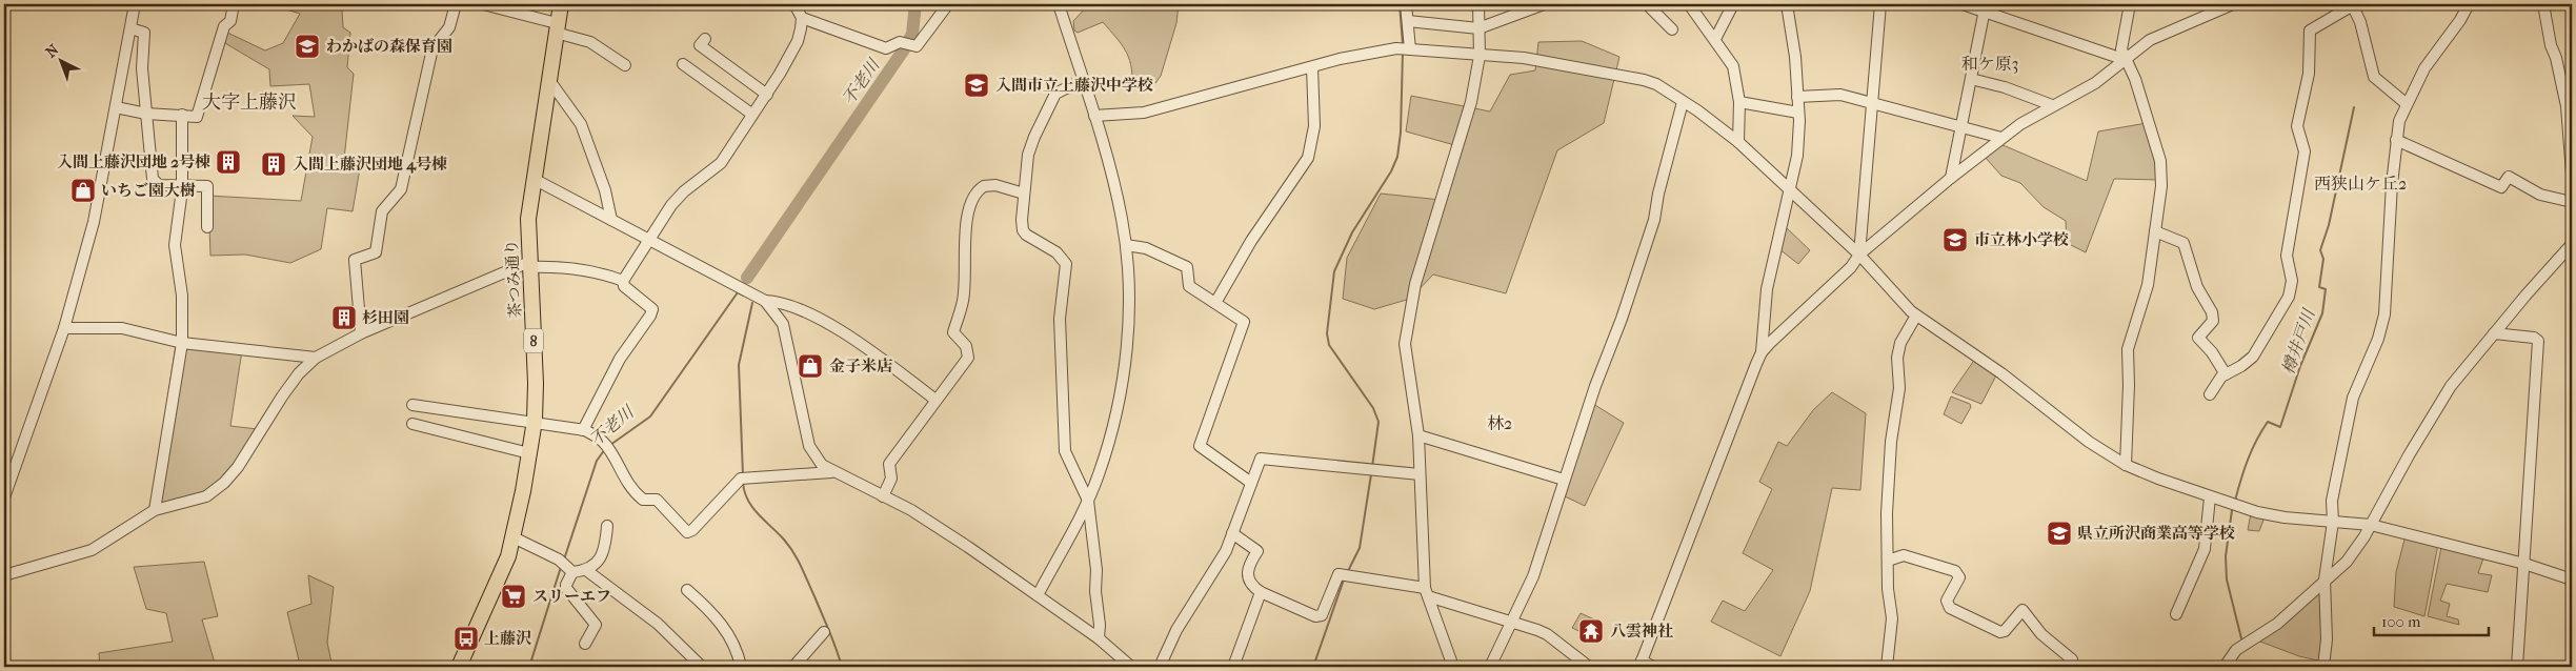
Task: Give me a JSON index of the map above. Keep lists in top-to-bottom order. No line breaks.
{"streets":{"main road":["茶つみ通り","8"]},"districts":["和ケ原3","大字上藤沢","西狭山ケ丘2","林2"],"water":["不老川","樽井戸川"],"places":{"school or university":["わかばの森保育園","入間市立上藤沢中学校","市立林小学校","県立所沢商業高等学校"],"building":["入間上藤沢団地 2号棟","入間上藤沢団地 4号棟","杉田園"],"shop":["いちご園大樹","金子米店"],"supermarket":["スリーエフ"],"temple":["八雲神社"],"bus stop":["上藤沢"]},"scale_bar":"100 m","north":"top left"}
